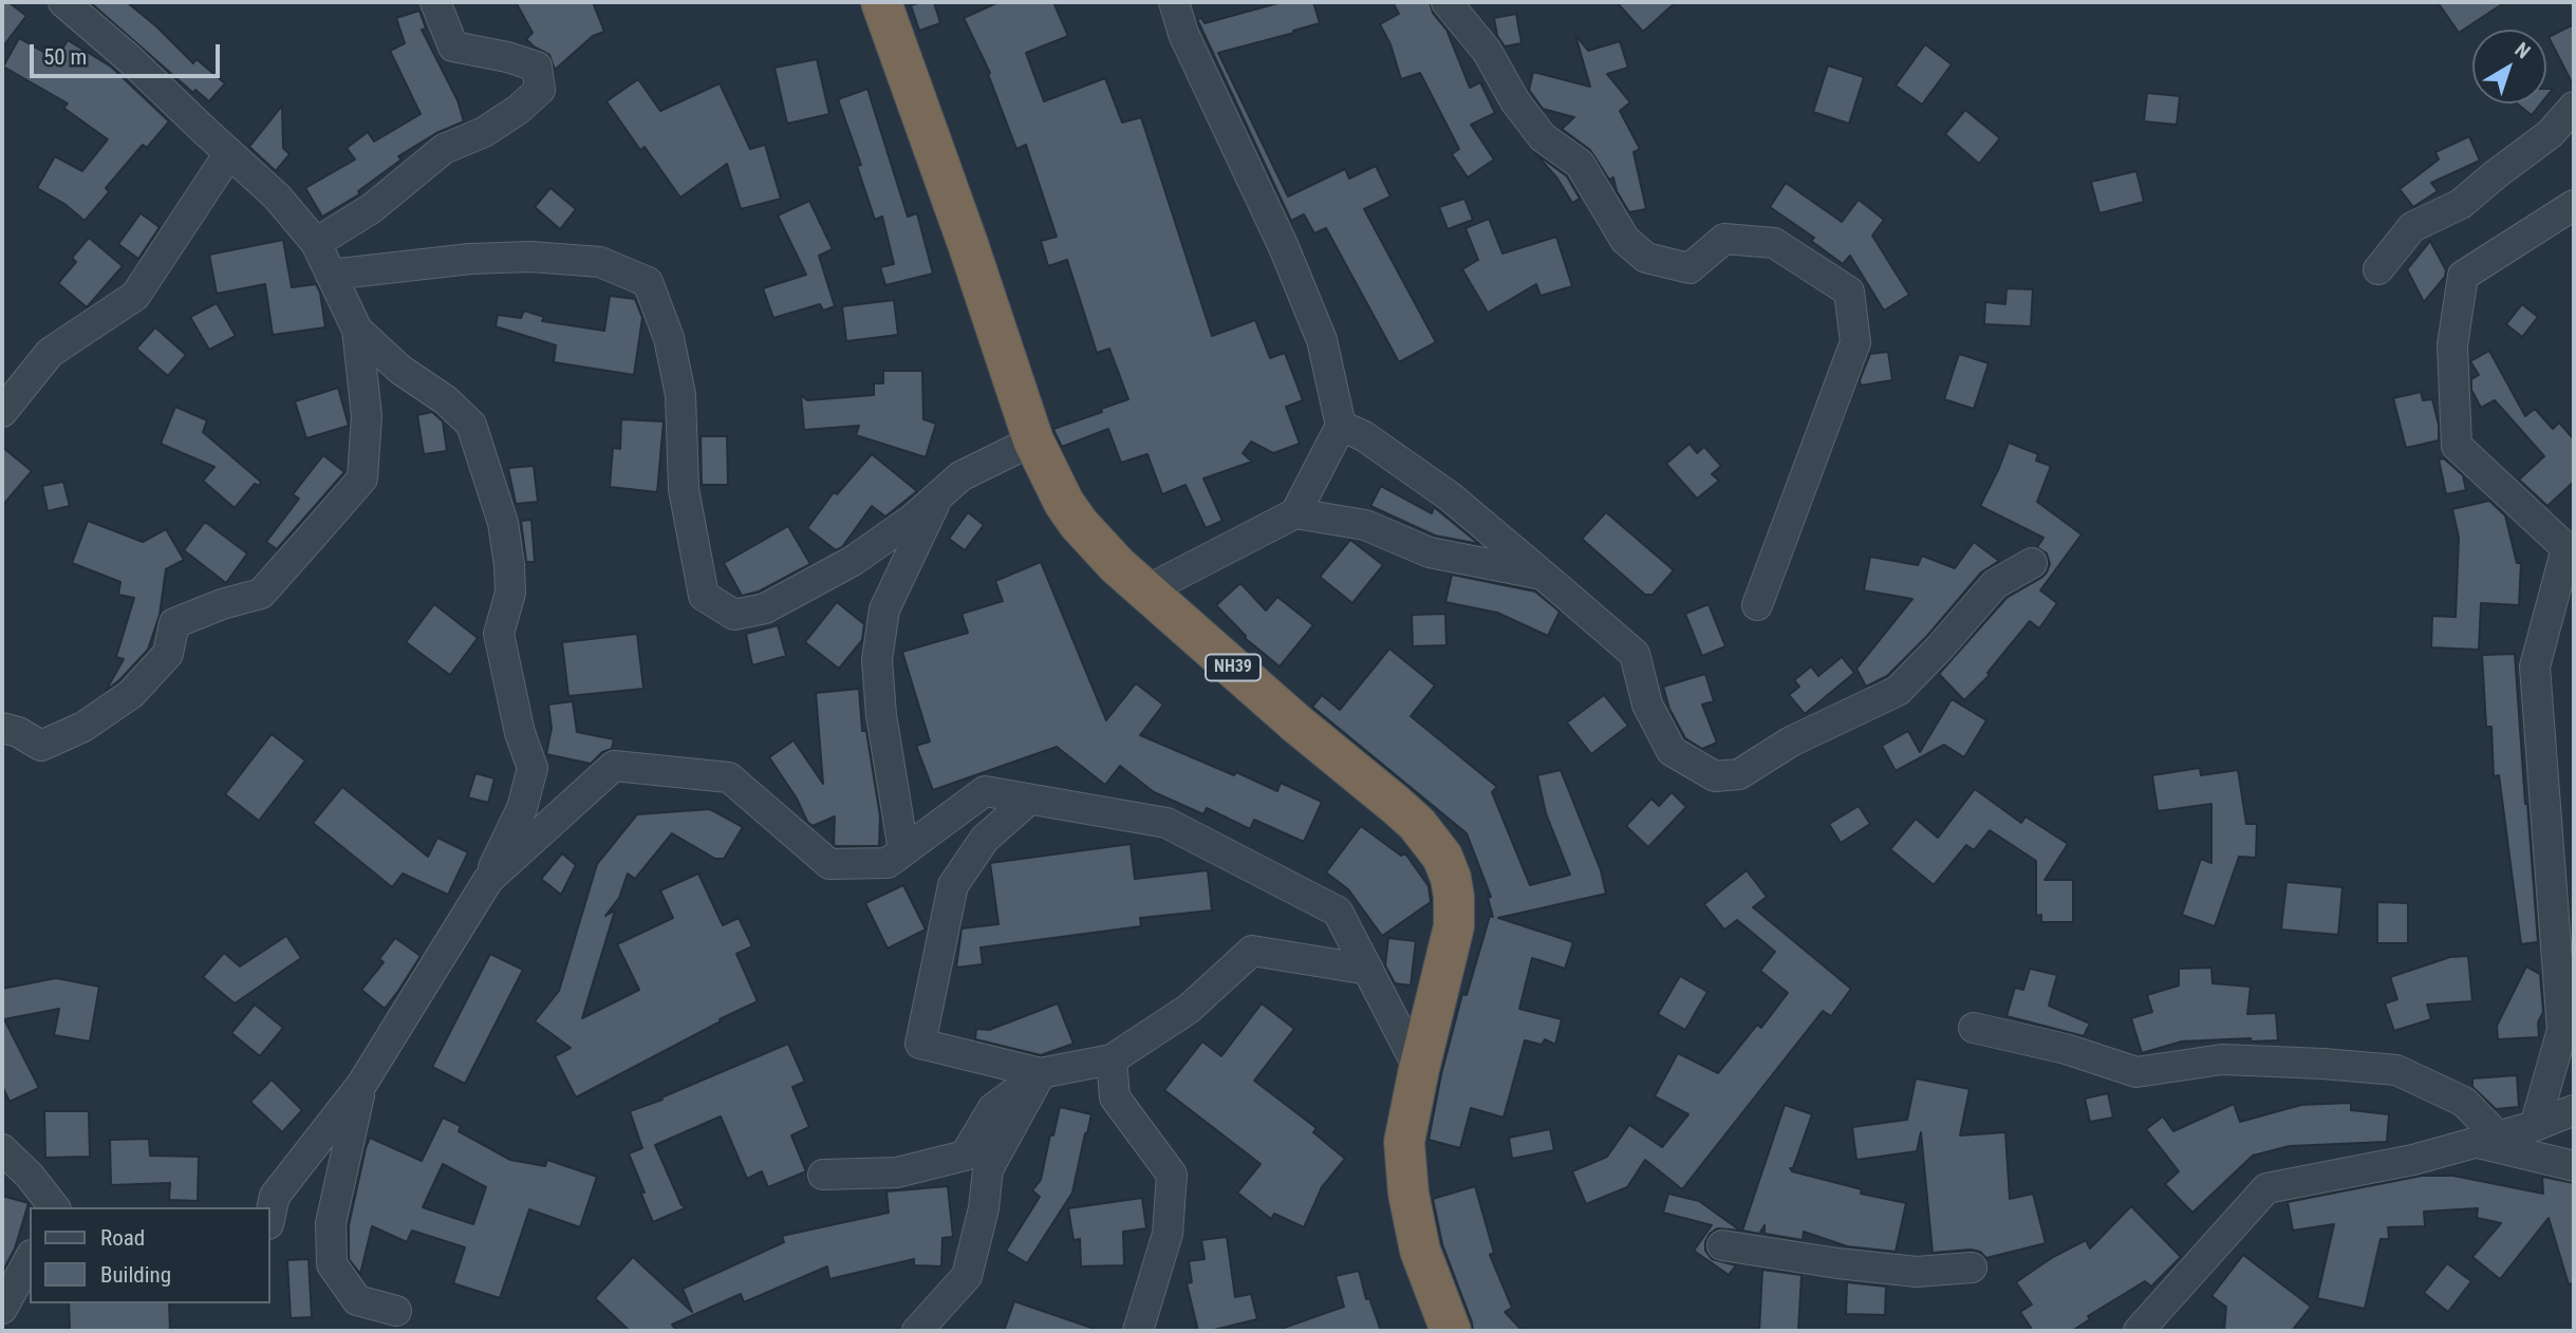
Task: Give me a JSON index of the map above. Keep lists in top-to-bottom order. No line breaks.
{"streets":{"highway":["NH39"]},"legend":["Road","Building"],"scale_bar":"50 m","north":"top right"}
